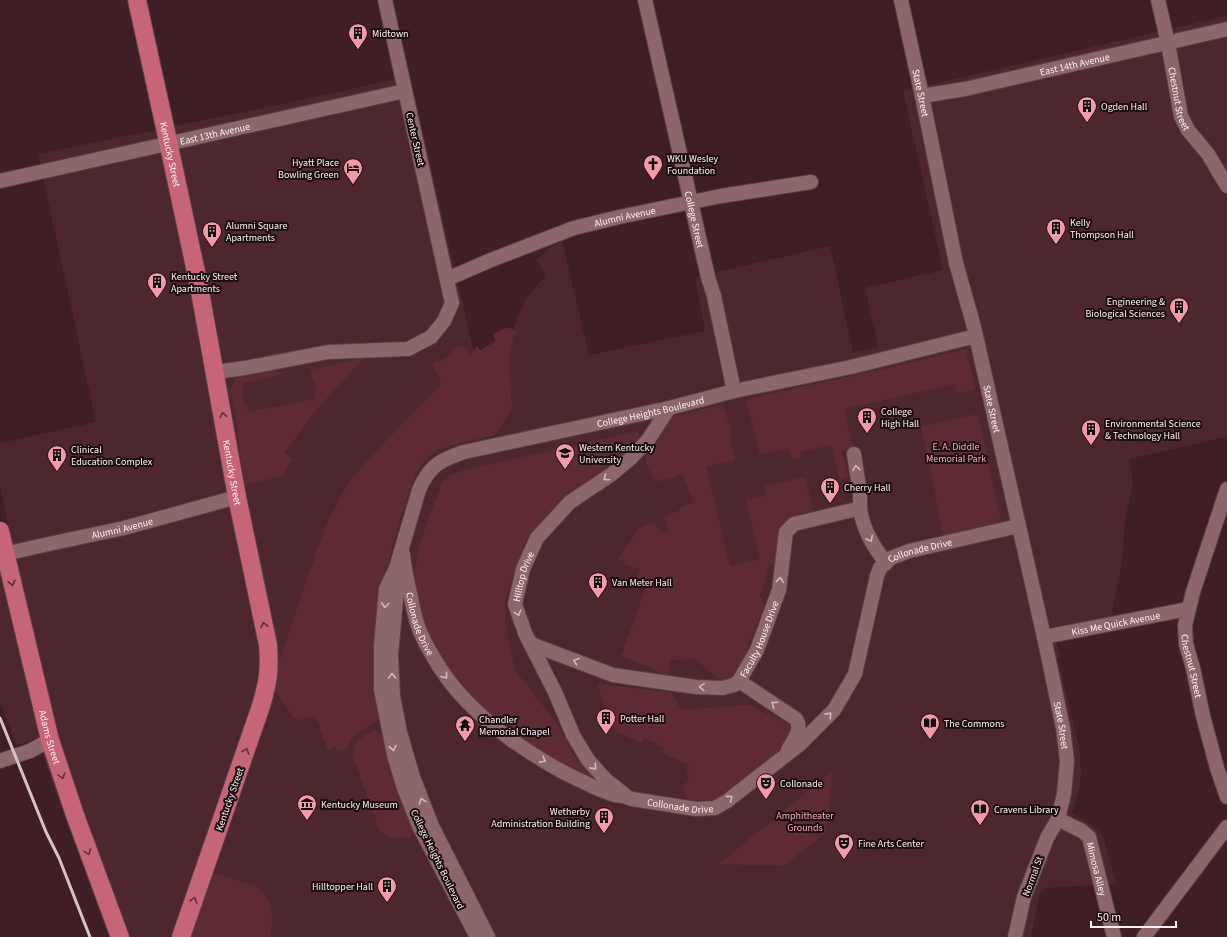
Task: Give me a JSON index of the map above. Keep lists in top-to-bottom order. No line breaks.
{"streets":{"main road":["Kentucky Street","Adams Street"],"street":["East 14th Avenue","State Street","Chestnut Street","East 13th Avenue","Center Street","Alumni Avenue","College Street","College Heights Boulevard","Collonade Drive","Hilltop Drive","Kiss Me Quick Avenue","Faculty House Drive","Mimosa Alley","Normal St"]},"crossings":[["East 14th Avenue","State Street"],["East 14th Avenue","Chestnut Street"],["State Street","College Heights Boulevard"],["State Street","Collonade Drive"],["State Street","Kiss Me Quick Avenue"],["State Street","Mimosa Alley"],["State Street","Normal St"],["Chestnut Street","Kiss Me Quick Avenue"],["East 13th Avenue","Center Street"],["East 13th Avenue","Kentucky Street"],["Center Street","Kentucky Street"],["Center Street","Alumni Avenue"],["Kentucky Street","Alumni Avenue"],["Alumni Avenue","College Street"],["Alumni Avenue","Adams Street"],["College Street","College Heights Boulevard"],["College Heights Boulevard","Collonade Drive"],["College Heights Boulevard","Hilltop Drive"],["Collonade Drive","Hilltop Drive"],["Hilltop Drive","Faculty House Drive"],["Mimosa Alley","Normal St"]],"one_way":["Kentucky Street","Hilltop Drive","Adams Street"],"parks":["E. A. Diddle Memorial Park","Amphitheater Grounds"],"places":{"building":["Midtown","Ogden Hall","Kelly Thompson Hall","Alumni Square Apartments","Kentucky Street Apartments","Engineering & Biological Sciences","College High Hall","Environmental Science & Technology Hall","Clinical Education Complex","Cherry Hall","Van Meter Hall","Potter Hall","Wetherby Administration Building","Hilltopper Hall"],"church":["WKU Wesley Foundation"],"hotel":["Hyatt Place Bowling Green"],"school or university":["Western Kentucky University"],"library":["The Commons","Cravens Library"],"temple":["Chandler Memorial Chapel"],"theatre":["Collonade","Fine Arts Center"],"museum":["Kentucky Museum"]},"scale_bar":"50 m"}
